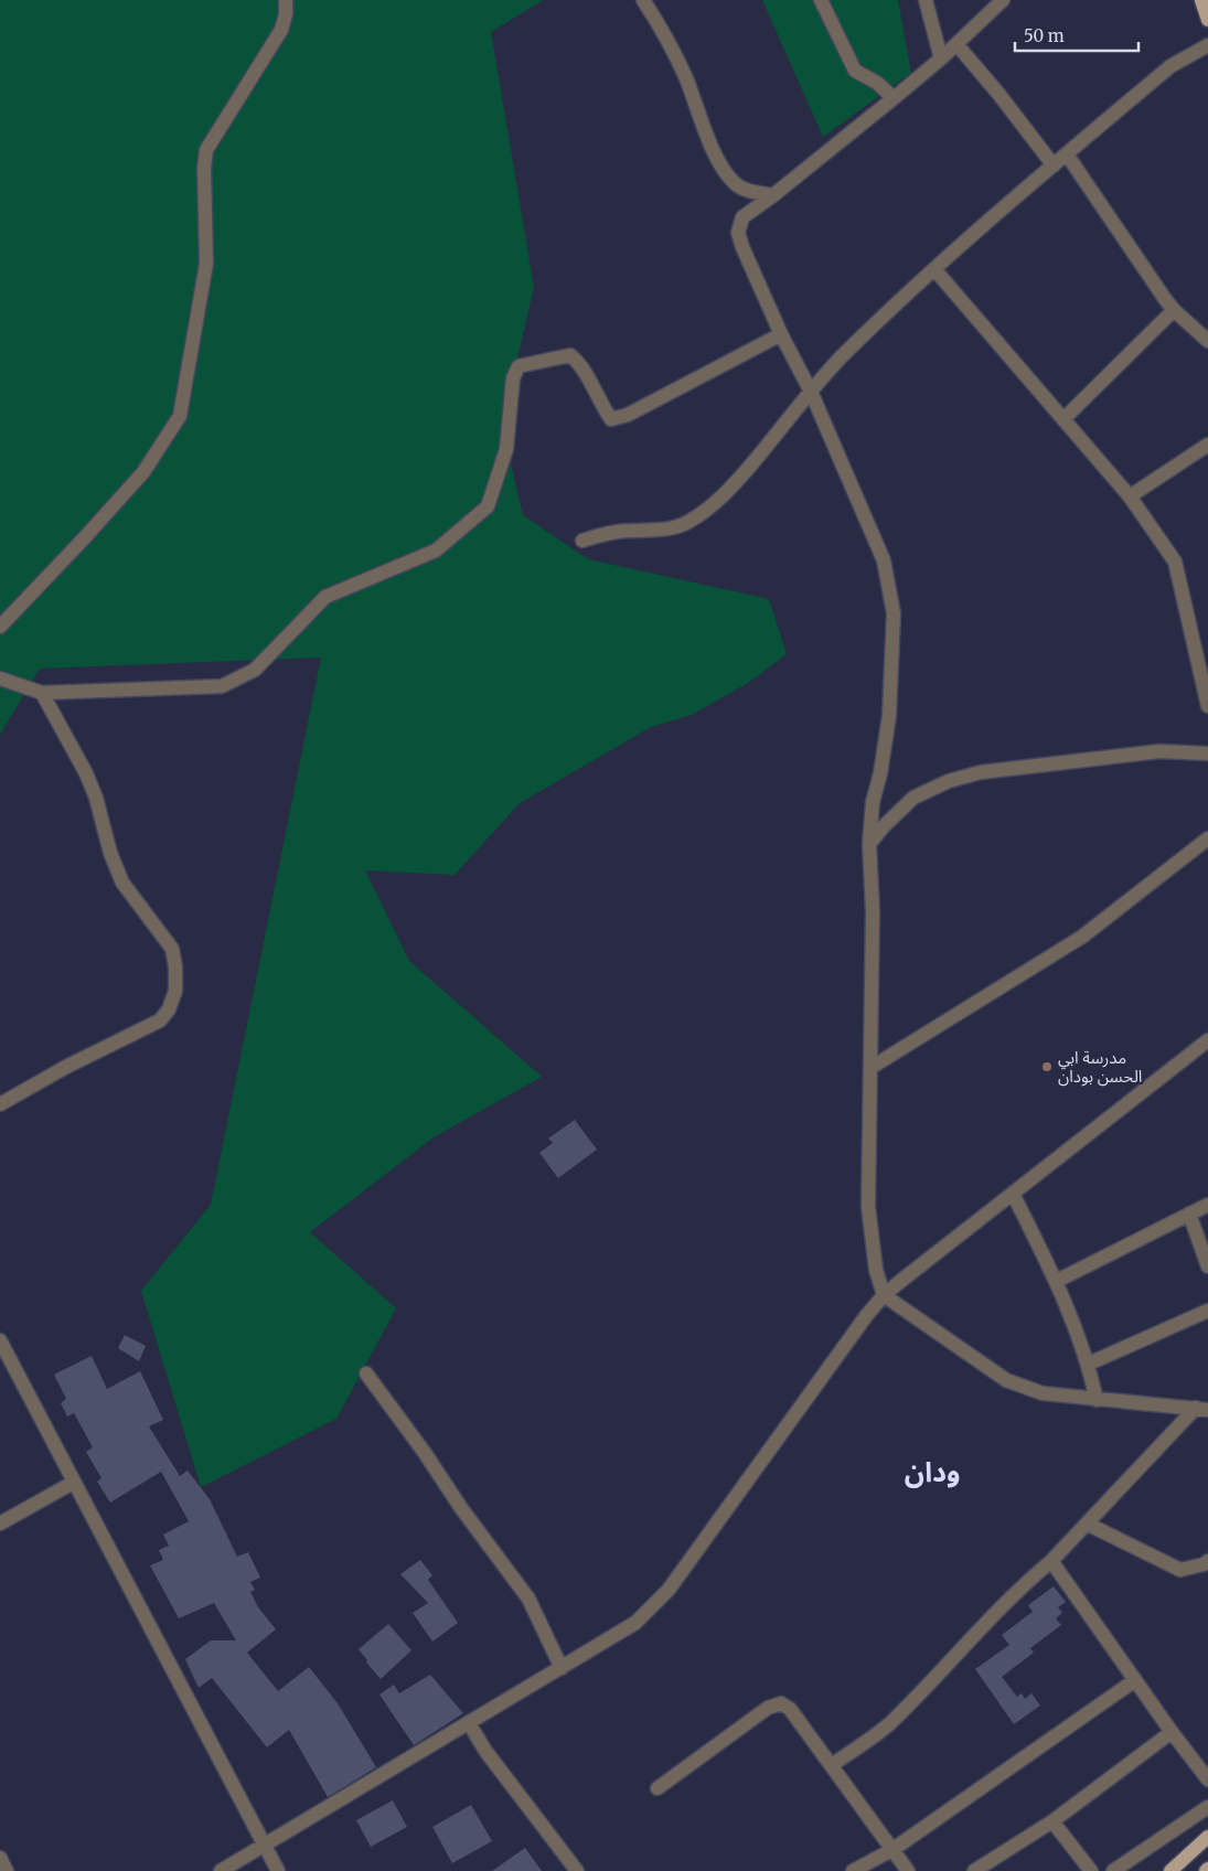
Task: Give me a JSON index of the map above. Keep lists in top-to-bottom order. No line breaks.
{"districts":["ودان"],"places":["مدرسة ابي الحسن بودان"],"scale_bar":"50 m"}
